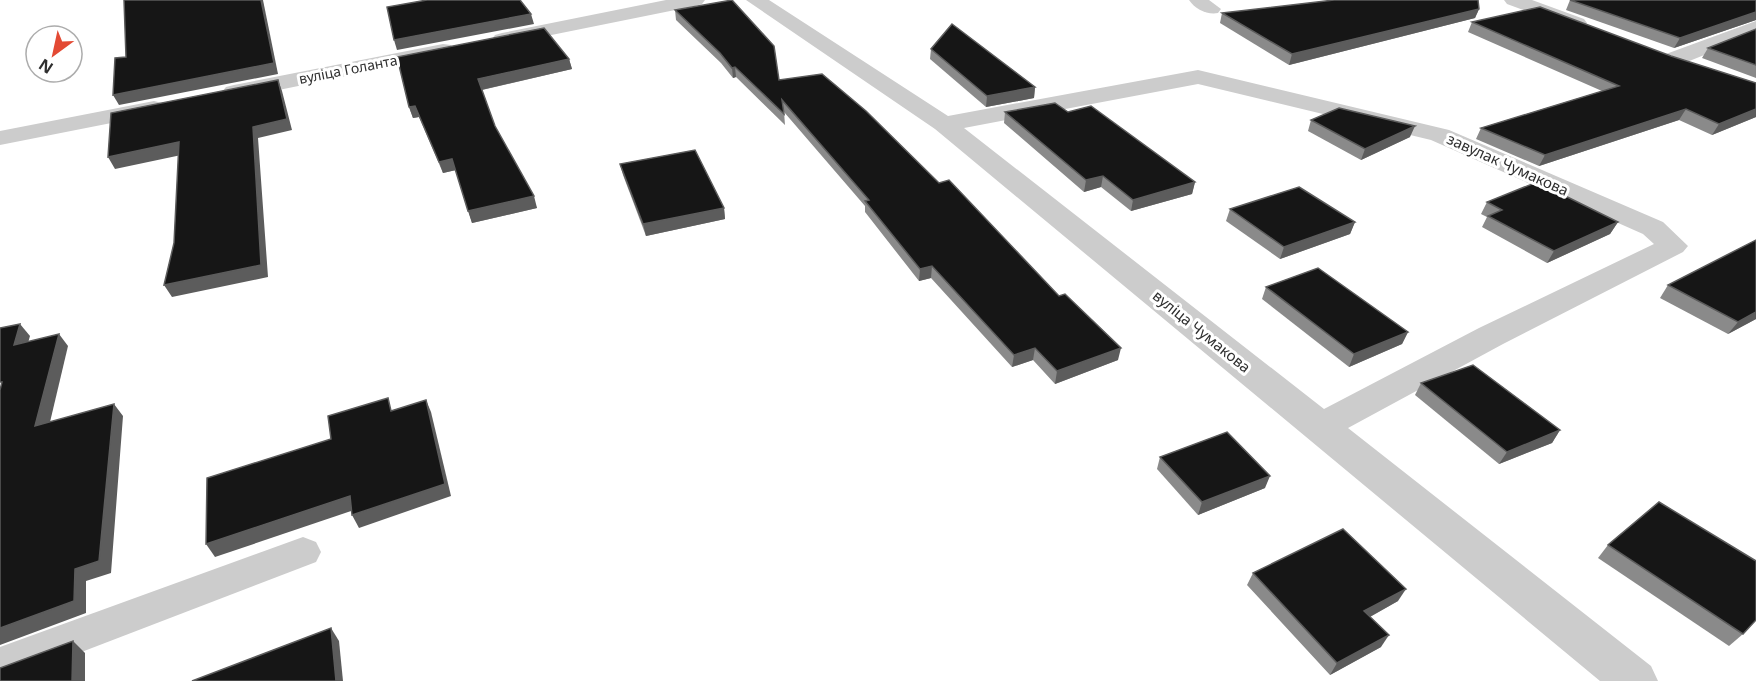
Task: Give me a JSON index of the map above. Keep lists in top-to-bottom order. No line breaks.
{"streets":{"street":["вуліца Голанта","завулак Чумакова","вуліца Чумакова"]},"crossings":[["завулак Чумакова","вуліца Чумакова"]],"north":"bottom left"}
